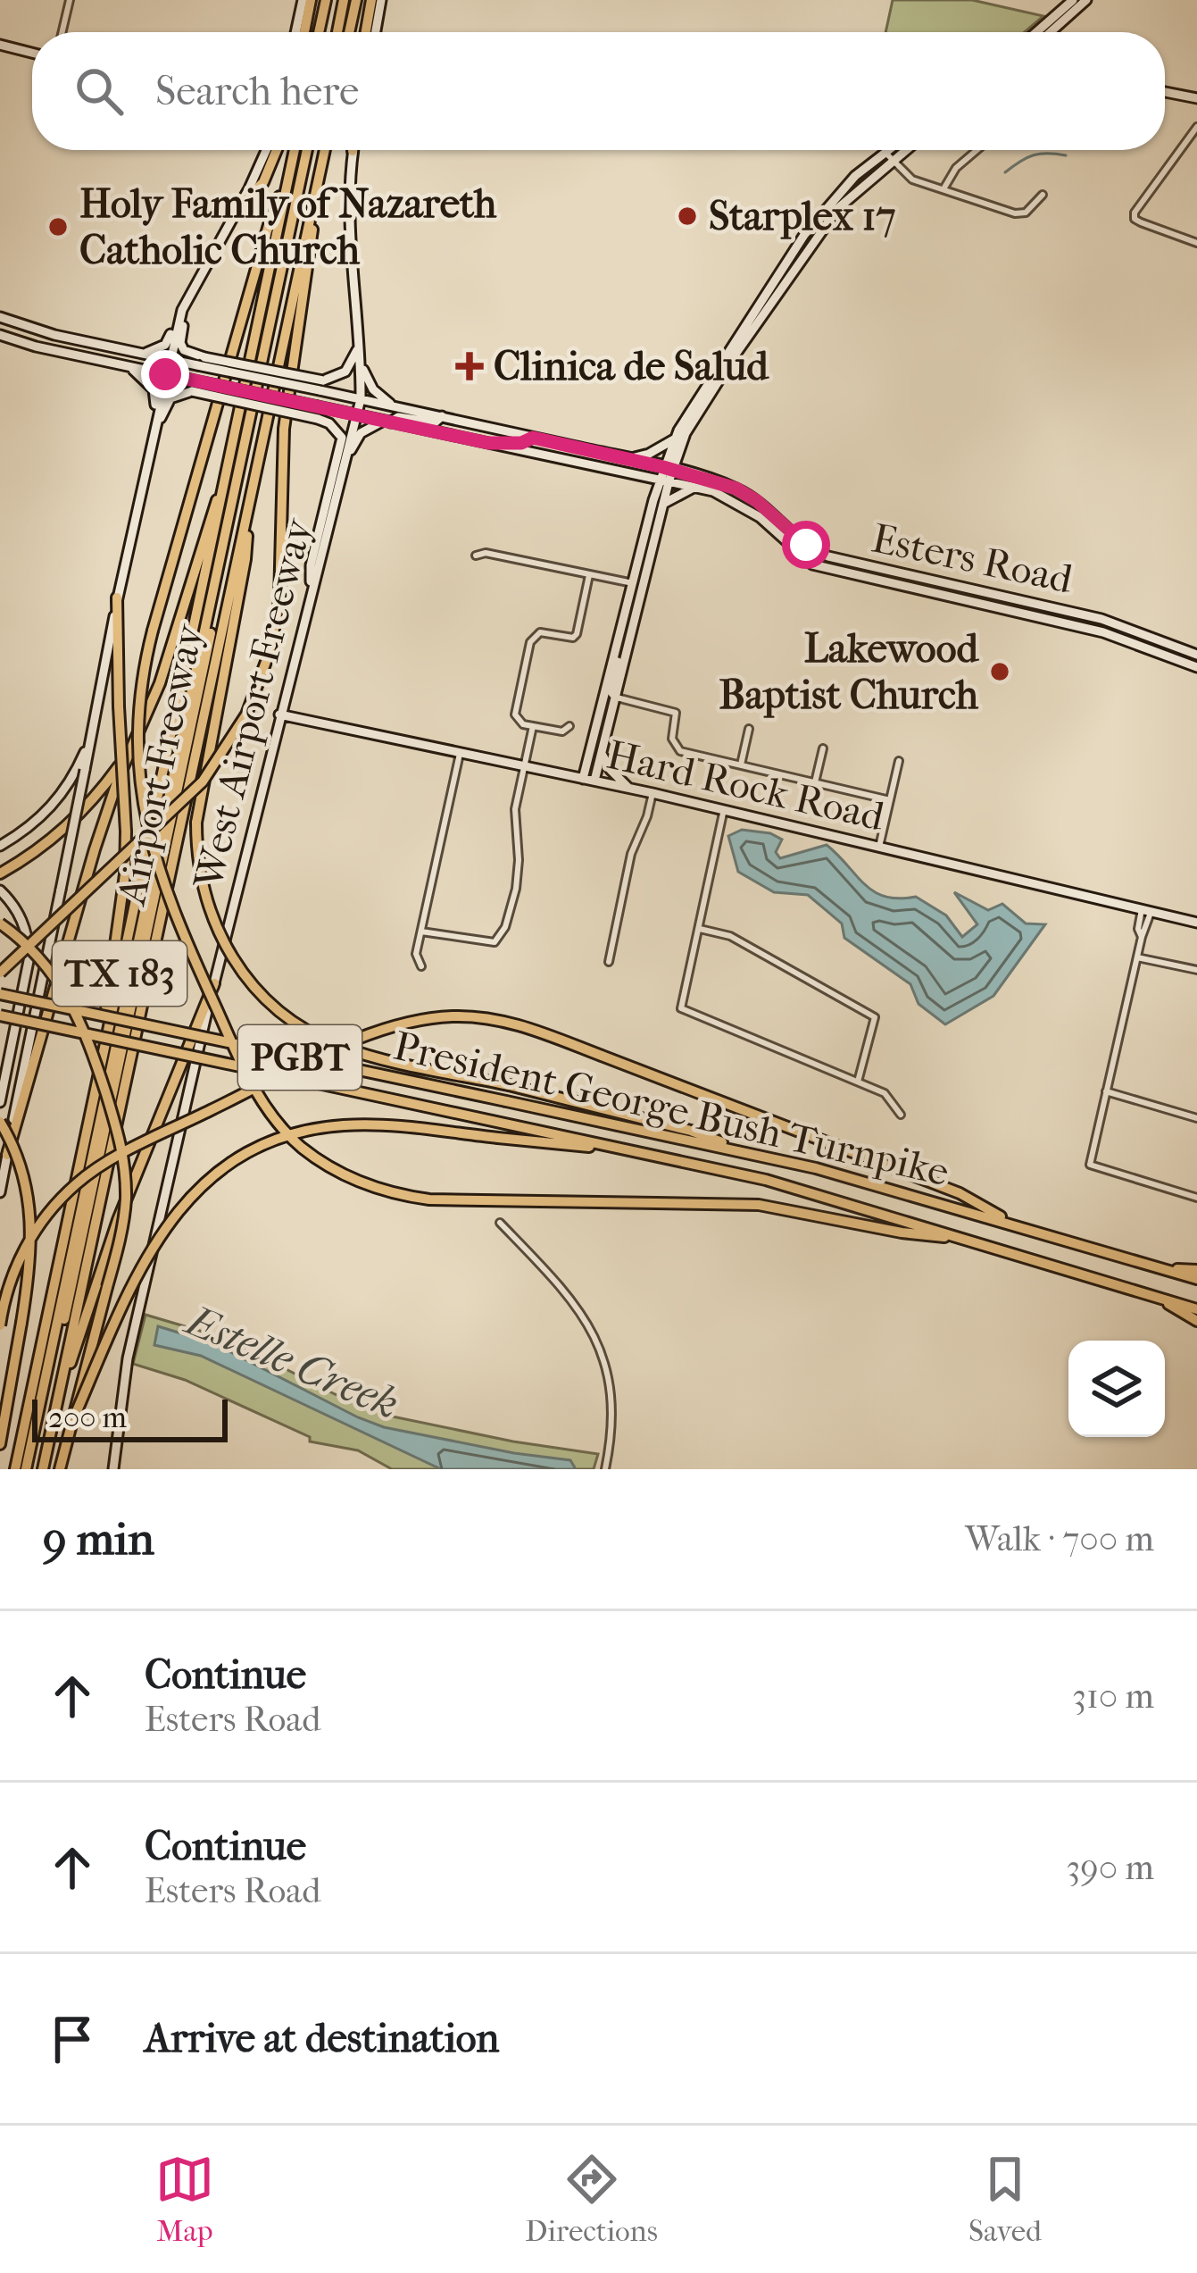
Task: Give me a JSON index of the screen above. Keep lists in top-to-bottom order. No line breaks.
{"streets":{"highway":["Airport Freeway","TX 183","PGBT","President George Bush Turnpike"],"main road":["Esters Road","West Airport Freeway","Hard Rock Road"]},"crossings":[["Esters Road","West Airport Freeway"],["West Airport Freeway","Hard Rock Road"]],"water":["Estelle Creek"],"places":{"other":["Starplex 17","Holy Family of Nazareth Catholic Church","Lakewood Baptist Church"],"health":["Clinica de Salud"]},"scale_bar":"200 m","page":{"search":"Search here","scale":"200 m","heading":["9 min","Walk · 700 m"],"list":[["Continue","Esters Road","310 m"],["Continue","Esters Road","390 m"],"Arrive at destination"],"nav":["Map","Directions","Saved"]}}
